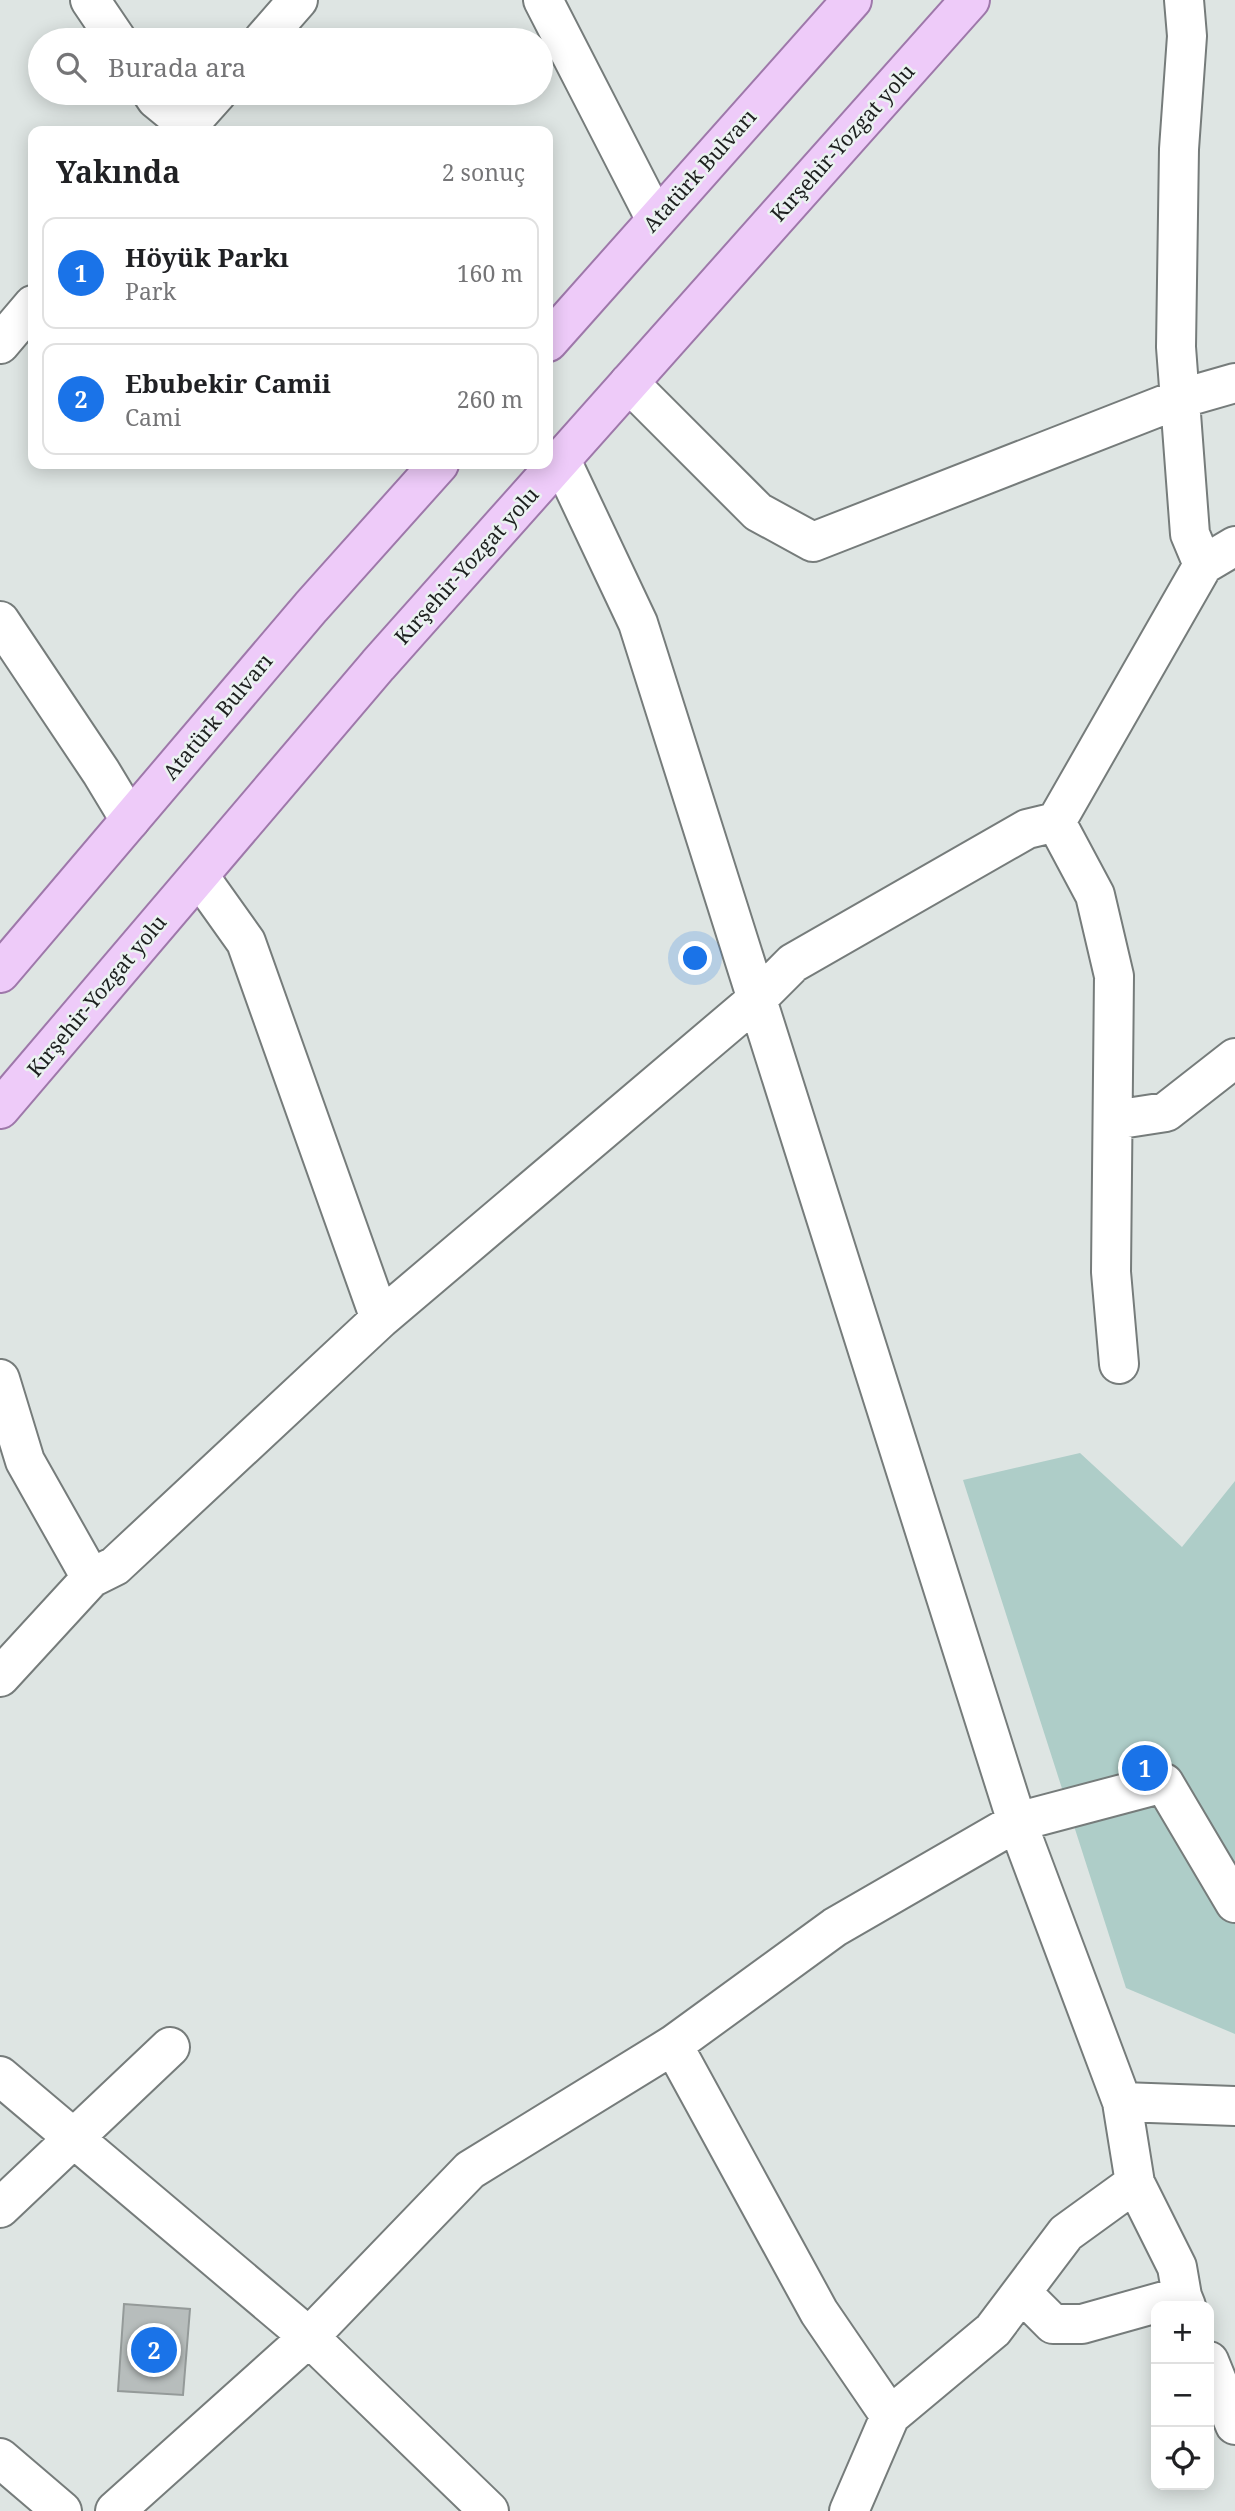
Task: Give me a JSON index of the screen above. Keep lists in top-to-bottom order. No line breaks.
{"streets":{"main road":["Kırşehir-Yozgat yolu","Atatürk Bulvarı"]},"page":{"search":"Burada ara","heading":["Yakında","2 sonuç"],"list":[{"mark":"1","name":"Höyük Parkı","note":"Park","value":"160 m"},{"mark":"2","name":"Ebubekir Camii","note":"Cami","value":"260 m"}],"pins":["1","2"],"map_buttons":["+","−"]}}
